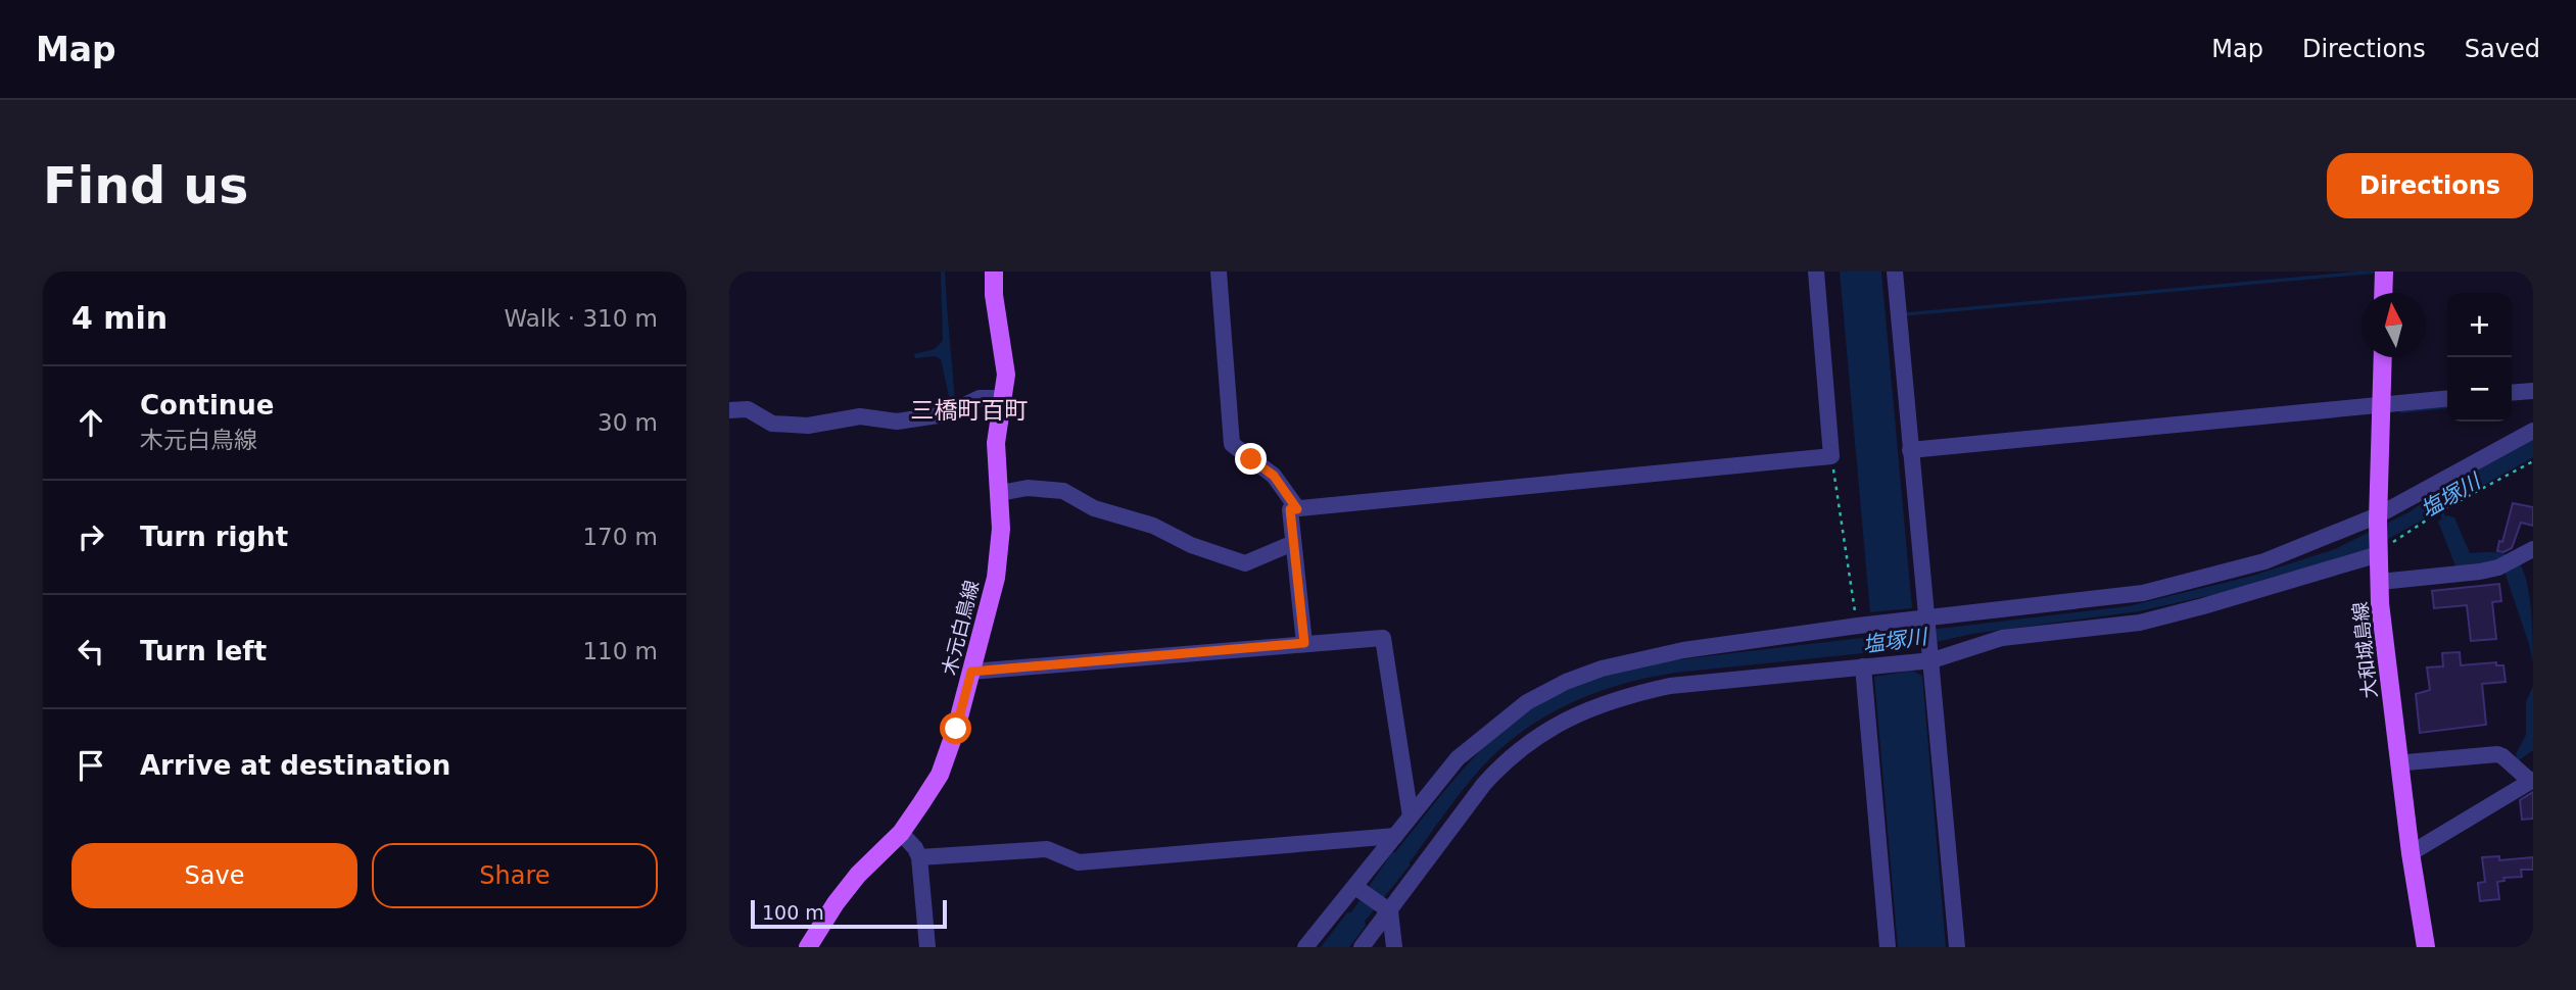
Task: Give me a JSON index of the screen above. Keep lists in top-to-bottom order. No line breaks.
{"streets":{"main road":["木元白鳥線","大和城島線"]},"districts":["三橋町百町"],"water":["塩塚川"],"scale_bar":"100 m","north":"top","page":{"header":"Map","nav":["Map","Directions","Saved"],"buttons":["Directions",["Save","Share"]],"title":"Find us","heading":["4 min","Walk · 310 m"],"map_buttons":["+","−"],"list":[["Continue","木元白鳥線","30 m"],["Turn right","170 m"],["Turn left","110 m"],"Arrive at destination"],"scale":"100 m"}}
